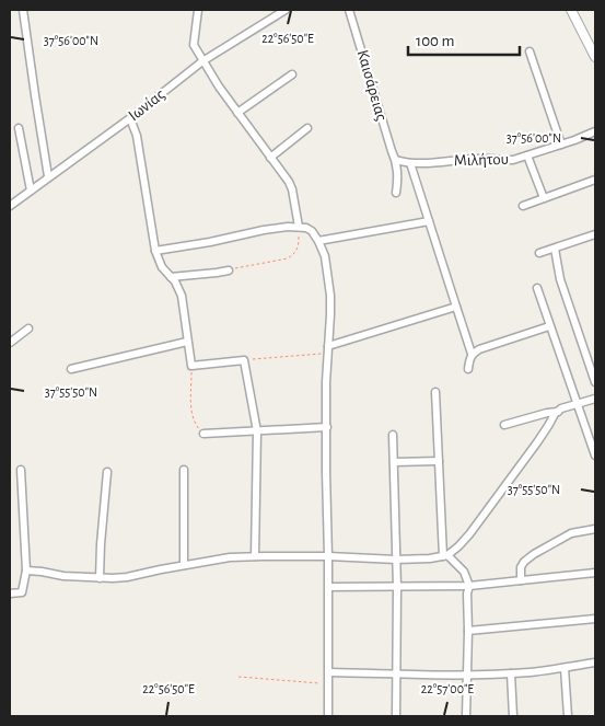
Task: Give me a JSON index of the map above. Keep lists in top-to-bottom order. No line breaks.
{"streets":{"street":["Καισάρειας","Ιωνίας","Μιλήτου"]},"crossings":[["Καισάρειας","Μιλήτου"]],"scale_bar":"100 m","coordinates":["22°56'50\"E","37°56'00\"N","37°55'50\"N","22°57'00\"E"]}
